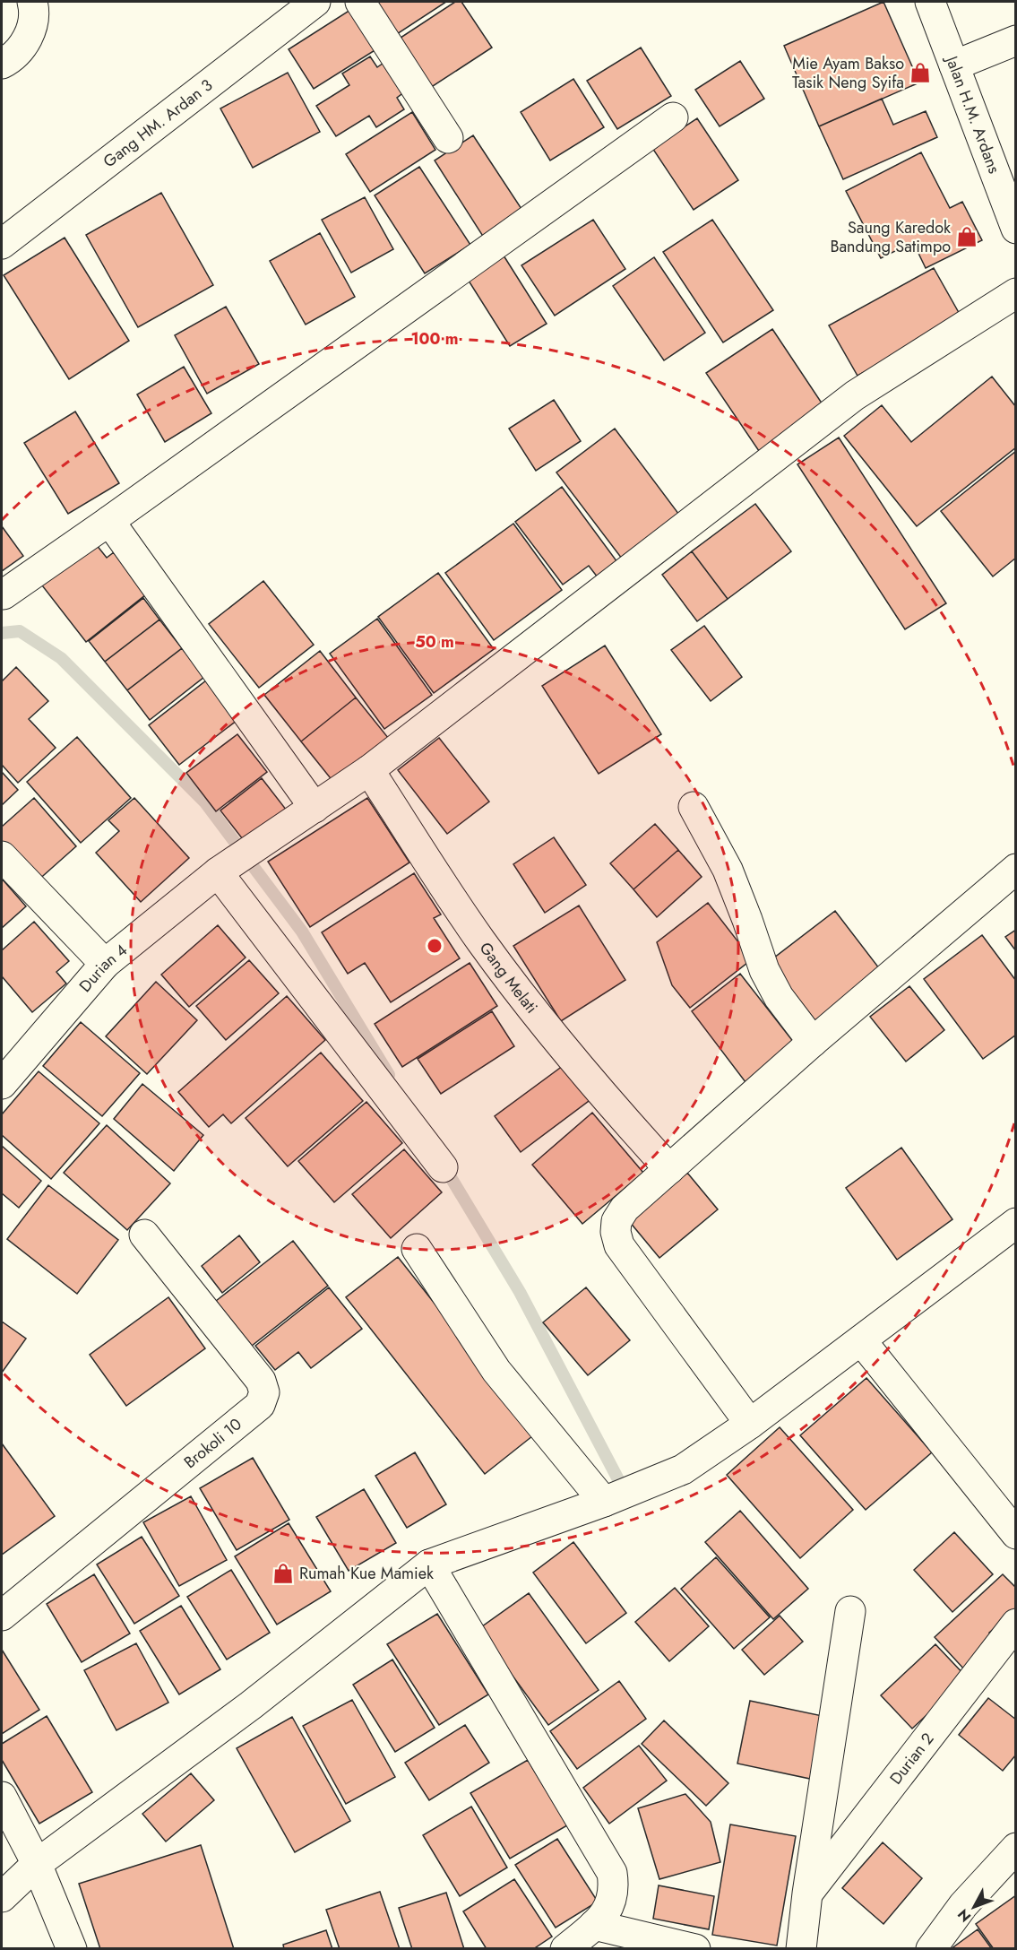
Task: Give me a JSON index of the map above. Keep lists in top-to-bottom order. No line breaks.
{"streets":{"street":["Jalan H.M. Ardans","Gang HM. Ardan 3","Durian 4","Gang Melati","Brokoli 10","Durian 2"]},"crossings":[["Durian 4","Gang Melati"]],"places":{"shop":["Mie Ayam Bakso Tasik Neng Syifa","Saung Karedok Bandung Satimpo","Rumah Kue Mamiek"]},"north":"bottom left","rings":["100 m","50 m"]}
